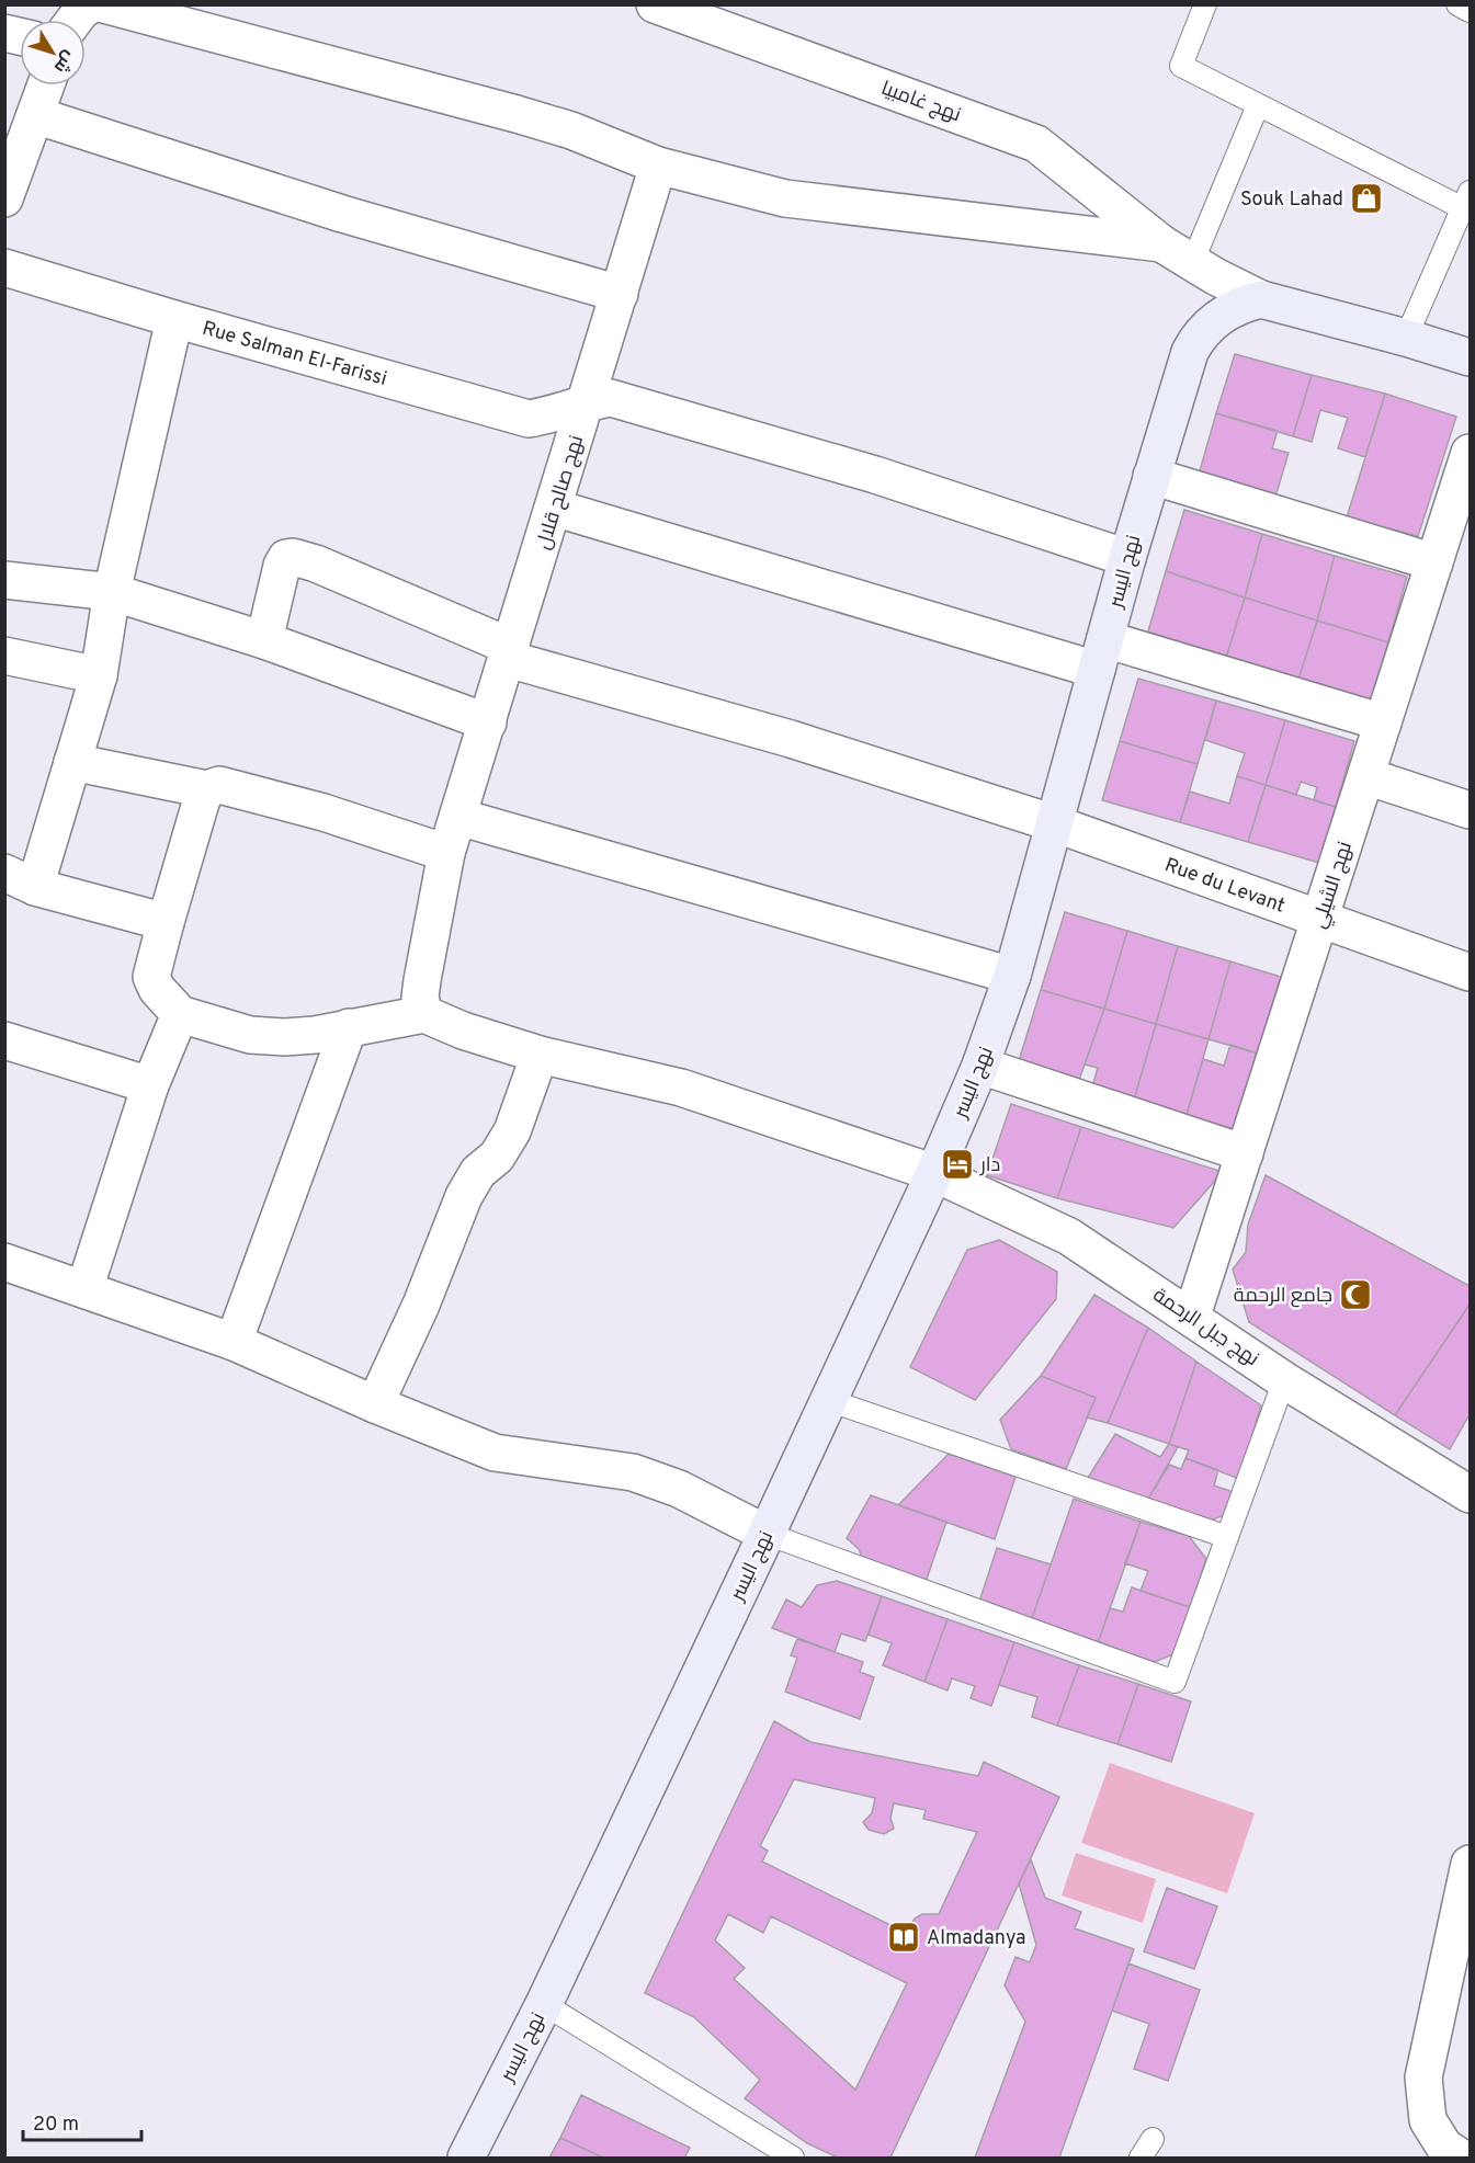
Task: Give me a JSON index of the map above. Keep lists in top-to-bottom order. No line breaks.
{"streets":{"main road":["نهج اليسر"],"street":["نهج غامبيا","Rue Salman El-Farissi","نهج صالح قلال","Rue du Levant","نهج الشيلي","نهج جبل الرحمة"]},"crossings":[["نهج غامبيا","نهج اليسر"],["Rue Salman El-Farissi","نهج صالح قلال"],["Rue Salman El-Farissi","نهج اليسر"],["نهج صالح قلال","Rue du Levant"],["نهج صالح قلال","نهج جبل الرحمة"],["نهج اليسر","Rue du Levant"],["نهج اليسر","نهج جبل الرحمة"],["Rue du Levant","نهج الشيلي"],["نهج الشيلي","نهج جبل الرحمة"]],"places":{"shop":["Souk Lahad"],"hotel":["دار"],"mosque":["جامع الرحمة"],"library":["Almadanya"]},"scale_bar":"20 m","north":"bottom right"}
